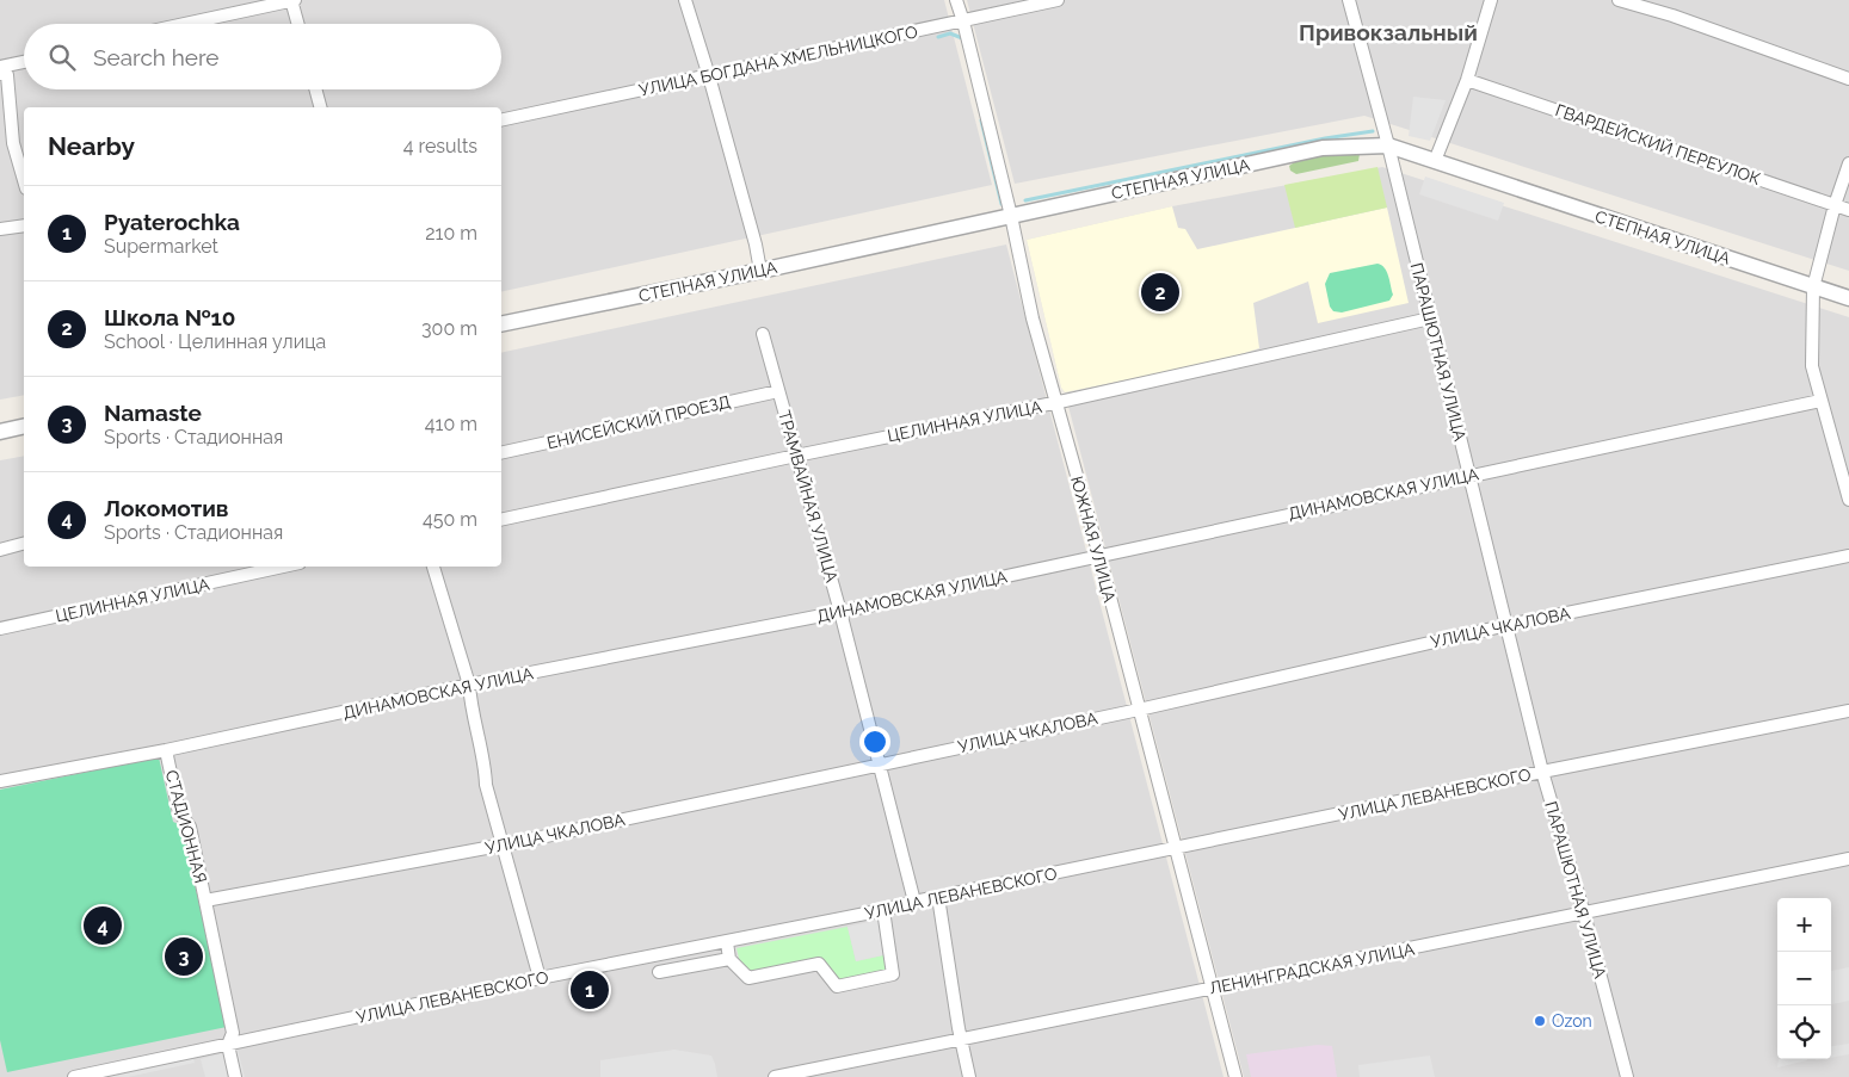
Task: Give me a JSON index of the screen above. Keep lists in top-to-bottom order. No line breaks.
{"streets":{"street":["УЛИЦА БОГДАНА ХМЕЛЬНИЦКОГО","ГВАРДЕЙСКИЙ ПЕРЕУЛОК","СТЕПНАЯ УЛИЦА","ПАРАШЮТНАЯ УЛИЦА","ЦЕЛИННАЯ УЛИЦА","ЕНИСЕЙСКИЙ ПРОЕЗД","ДИНАМОВСКАЯ УЛИЦА","ТРАМВАЙНАЯ УЛИЦА","ЮЖНАЯ УЛИЦА","УЛИЦА ЧКАЛОВА","УЛИЦА ЛЕВАНЕВСКОГО","СТАДИОННАЯ","ЛЕНИНГРАДСКАЯ УЛИЦА"]},"crossings":[["УЛИЦА БОГДАНА ХМЕЛЬНИЦКОГО","ЮЖНАЯ УЛИЦА"],["СТЕПНАЯ УЛИЦА","ПАРАШЮТНАЯ УЛИЦА"],["СТЕПНАЯ УЛИЦА","ЮЖНАЯ УЛИЦА"],["ПАРАШЮТНАЯ УЛИЦА","ЦЕЛИННАЯ УЛИЦА"],["ПАРАШЮТНАЯ УЛИЦА","ДИНАМОВСКАЯ УЛИЦА"],["ПАРАШЮТНАЯ УЛИЦА","УЛИЦА ЧКАЛОВА"],["ПАРАШЮТНАЯ УЛИЦА","УЛИЦА ЛЕВАНЕВСКОГО"],["ПАРАШЮТНАЯ УЛИЦА","ЛЕНИНГРАДСКАЯ УЛИЦА"],["ЦЕЛИННАЯ УЛИЦА","ТРАМВАЙНАЯ УЛИЦА"],["ЦЕЛИННАЯ УЛИЦА","ЮЖНАЯ УЛИЦА"],["ЕНИСЕЙСКИЙ ПРОЕЗД","ТРАМВАЙНАЯ УЛИЦА"],["ДИНАМОВСКАЯ УЛИЦА","ТРАМВАЙНАЯ УЛИЦА"],["ДИНАМОВСКАЯ УЛИЦА","ЮЖНАЯ УЛИЦА"],["ДИНАМОВСКАЯ УЛИЦА","СТАДИОННАЯ"],["ТРАМВАЙНАЯ УЛИЦА","УЛИЦА ЧКАЛОВА"],["ТРАМВАЙНАЯ УЛИЦА","УЛИЦА ЛЕВАНЕВСКОГО"],["ЮЖНАЯ УЛИЦА","УЛИЦА ЧКАЛОВА"],["ЮЖНАЯ УЛИЦА","УЛИЦА ЛЕВАНЕВСКОГО"],["ЮЖНАЯ УЛИЦА","ЛЕНИНГРАДСКАЯ УЛИЦА"],["УЛИЦА ЧКАЛОВА","СТАДИОННАЯ"],["УЛИЦА ЛЕВАНЕВСКОГО","СТАДИОННАЯ"]],"districts":["Привокзальный"],"places":["Ozon"],"page":{"search":"Search here","heading":["Nearby","4 results"],"list":[{"mark":"1","name":"Pyaterochka","note":"Supermarket","value":"210 m"},{"mark":"2","name":"Школа №10","note":"School · Целинная улица","value":"300 m"},{"mark":"3","name":"Namaste","note":"Sports · Стадионная","value":"410 m"},{"mark":"4","name":"Локомотив","note":"Sports · Стадионная","value":"450 m"}],"pins":["2","4","3","1"],"map_buttons":["+","−"]}}
